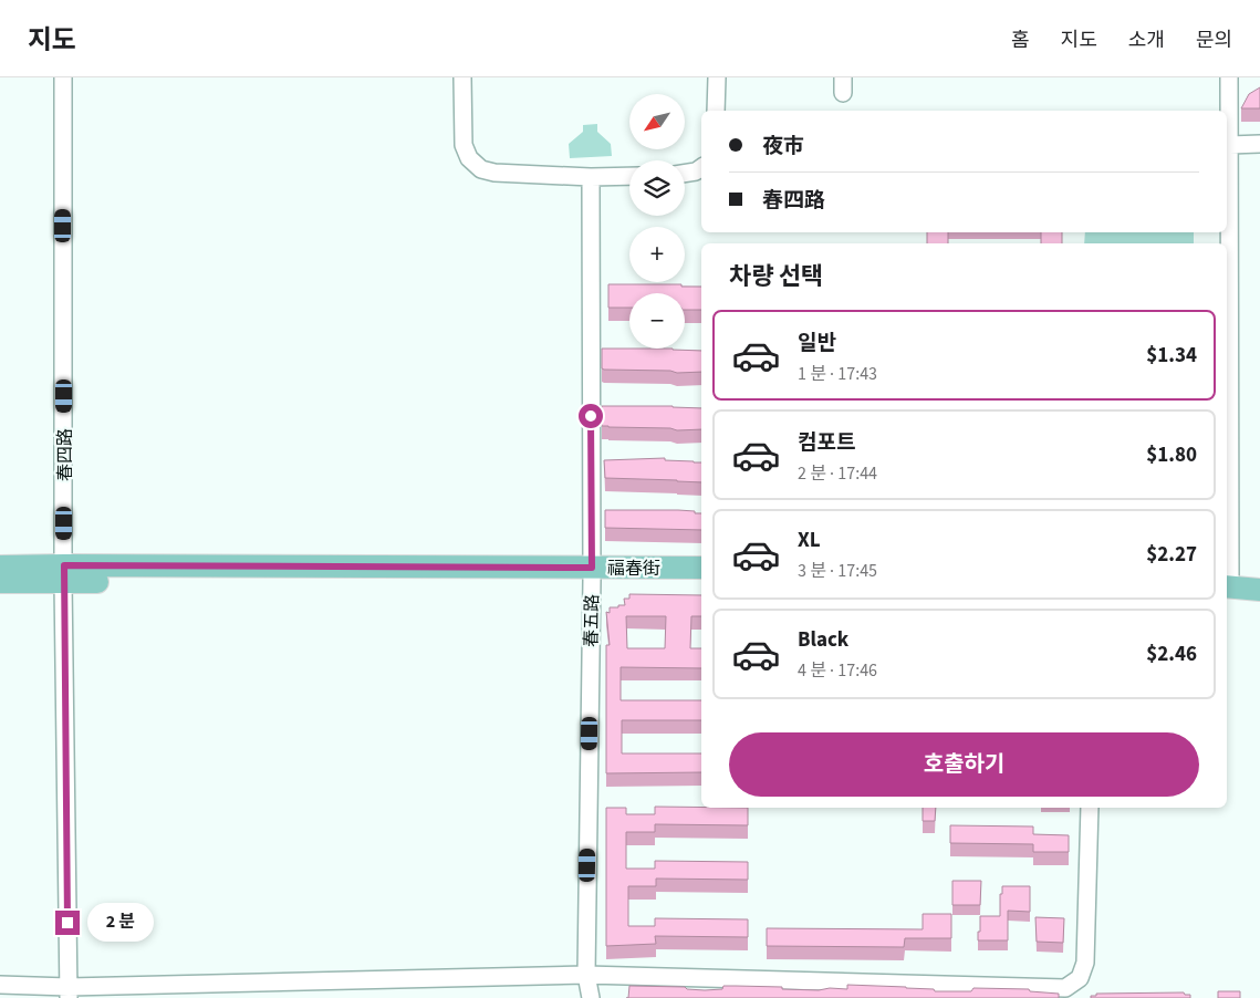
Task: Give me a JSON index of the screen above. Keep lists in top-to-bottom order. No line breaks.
{"streets":{"main road":["福春街"],"street":["春四路","春五路"]},"crossings":[["春四路","福春街"],["福春街","春五路"]],"north":"bottom left","page":{"header":"지도","nav":["홈","지도","소개","문의"],"map_buttons":["+","−"],"banner":["夜市","春四路"],"heading":"차량 선택","list":[{"name":"일반","note":"1 분 · 17:43","value":"$1.34"},{"name":"컴포트","note":"2 분 · 17:44","value":"$1.80"},{"name":"XL","note":"3 분 · 17:45","value":"$2.27"},{"name":"Black","note":"4 분 · 17:46","value":"$2.46"}],"buttons":"호출하기","bubble":"2 분"}}
